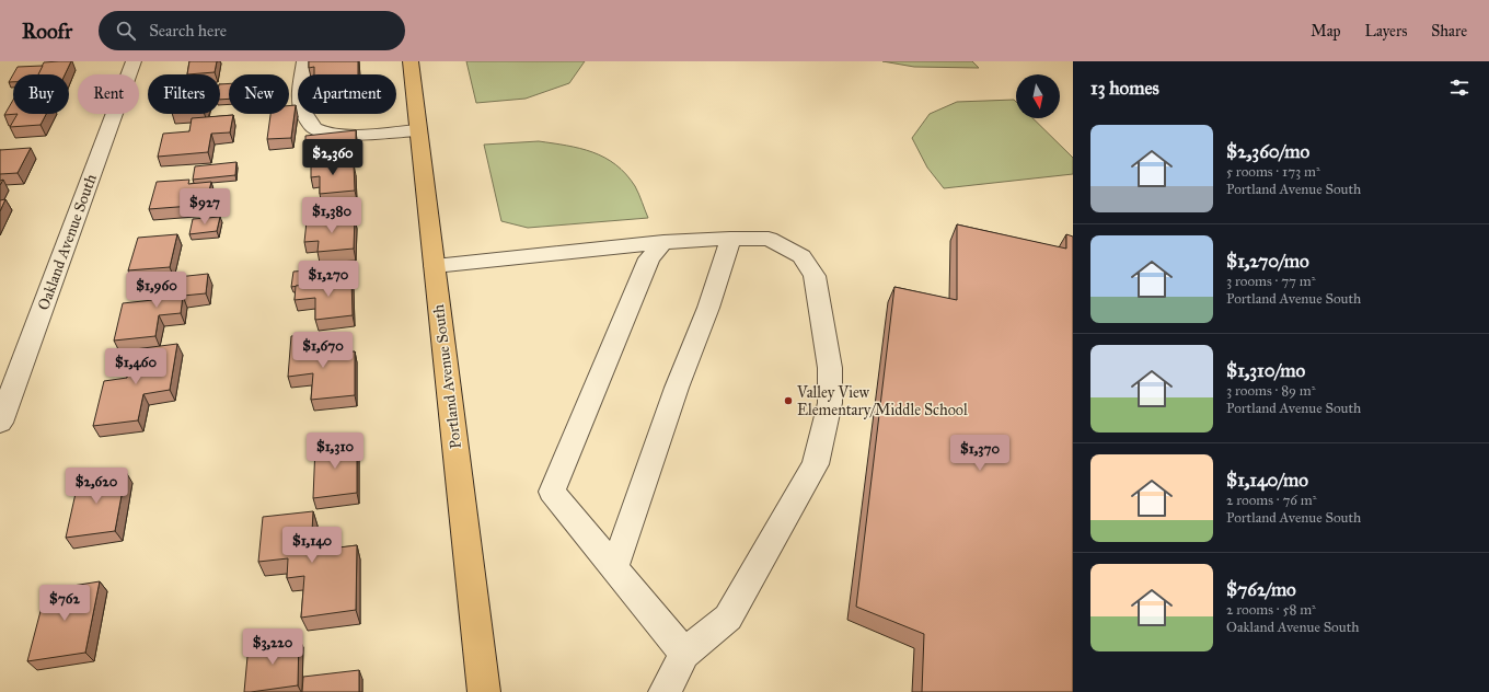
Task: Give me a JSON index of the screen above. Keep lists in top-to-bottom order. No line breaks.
{"streets":{"main road":["Portland Avenue South"],"street":["Oakland Avenue South"]},"places":["Valley View Elementary/Middle School"],"north":"bottom","page":{"header":"Roofr","search":"Search here","nav":["Map","Layers","Share"],"heading":"13 homes","chip":["Buy","Rent","Filters","New","Apartment"],"list":[{"name":"$2,360/mo","note":"5 rooms · 173 m² · Portland Avenue South"},{"name":"$1,270/mo","note":"3 rooms · 77 m² · Portland Avenue South"},{"name":"$1,310/mo","note":"3 rooms · 89 m² · Portland Avenue South"},{"name":"$1,140/mo","note":"2 rooms · 76 m² · Portland Avenue South"},{"name":"$762/mo","note":"2 rooms · 58 m² · Oakland Avenue South"}],"price":["$2,360","$927","$1,380","$1,270","$1,960","$1,670","$1,460","$1,310","$1,370","$2,620","$1,140","$762","$3,220"]}}
